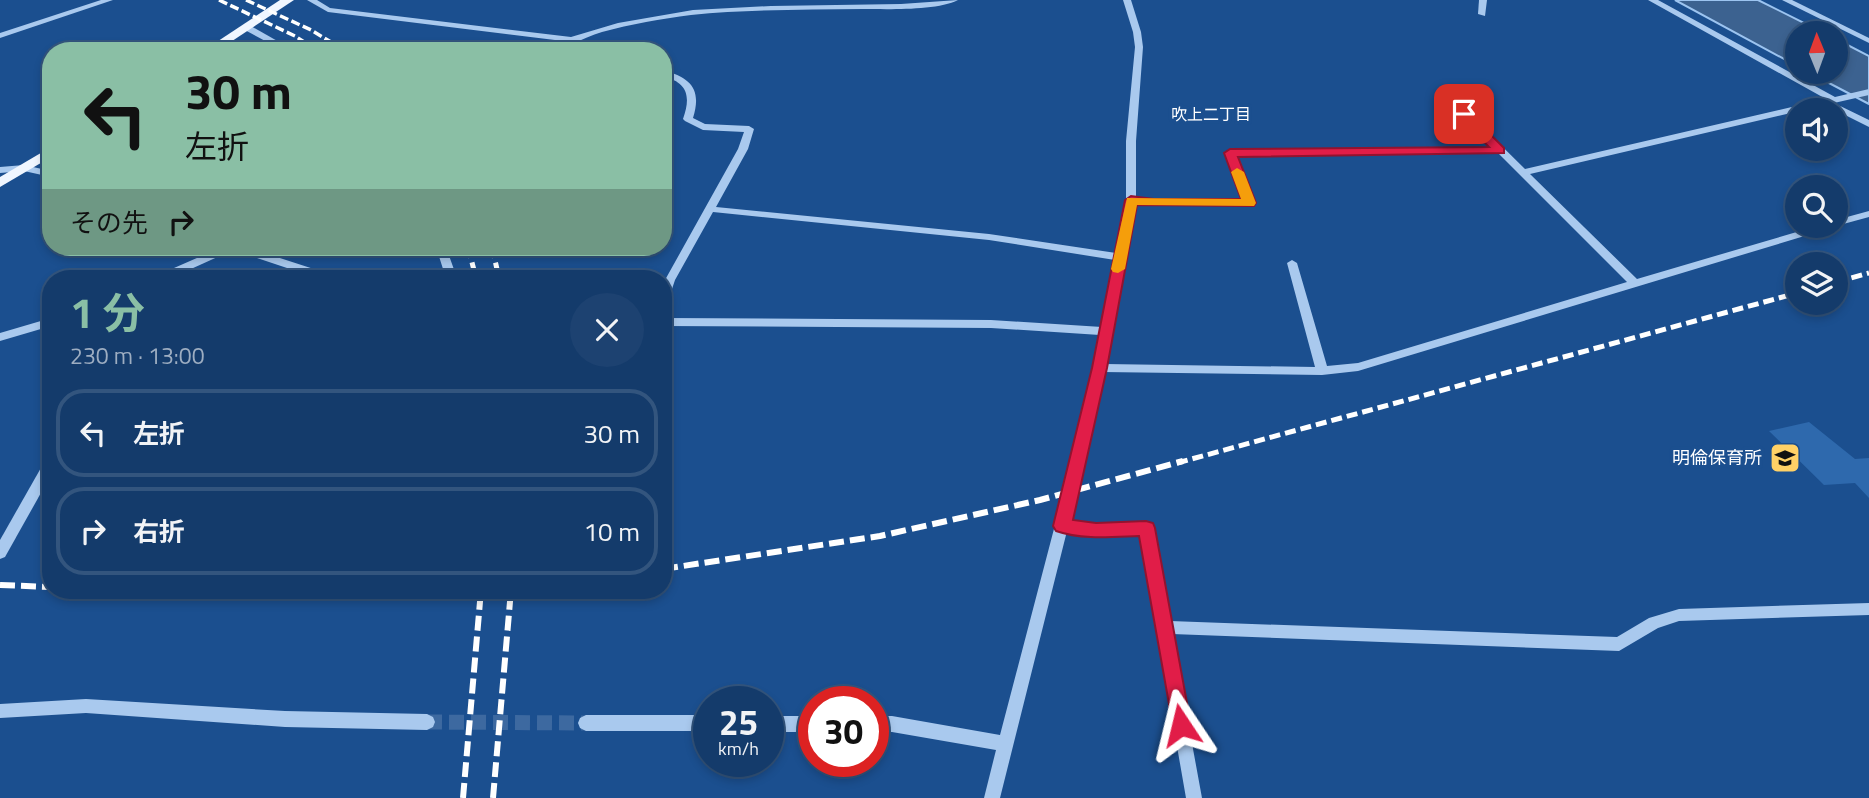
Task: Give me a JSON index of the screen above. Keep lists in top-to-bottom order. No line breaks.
{"districts":["吹上二丁目"],"places":{"school or university":["明倫保育所"]},"north":"top","page":{"turn":["30 m","左折"],"then":"その先","heading":["1 分","230 m · 13:00"],"list":[{"name":"左折","value":"30 m"},{"name":"右折","value":"10 m"}],"speed":"25 km/h","limit":"30"}}
